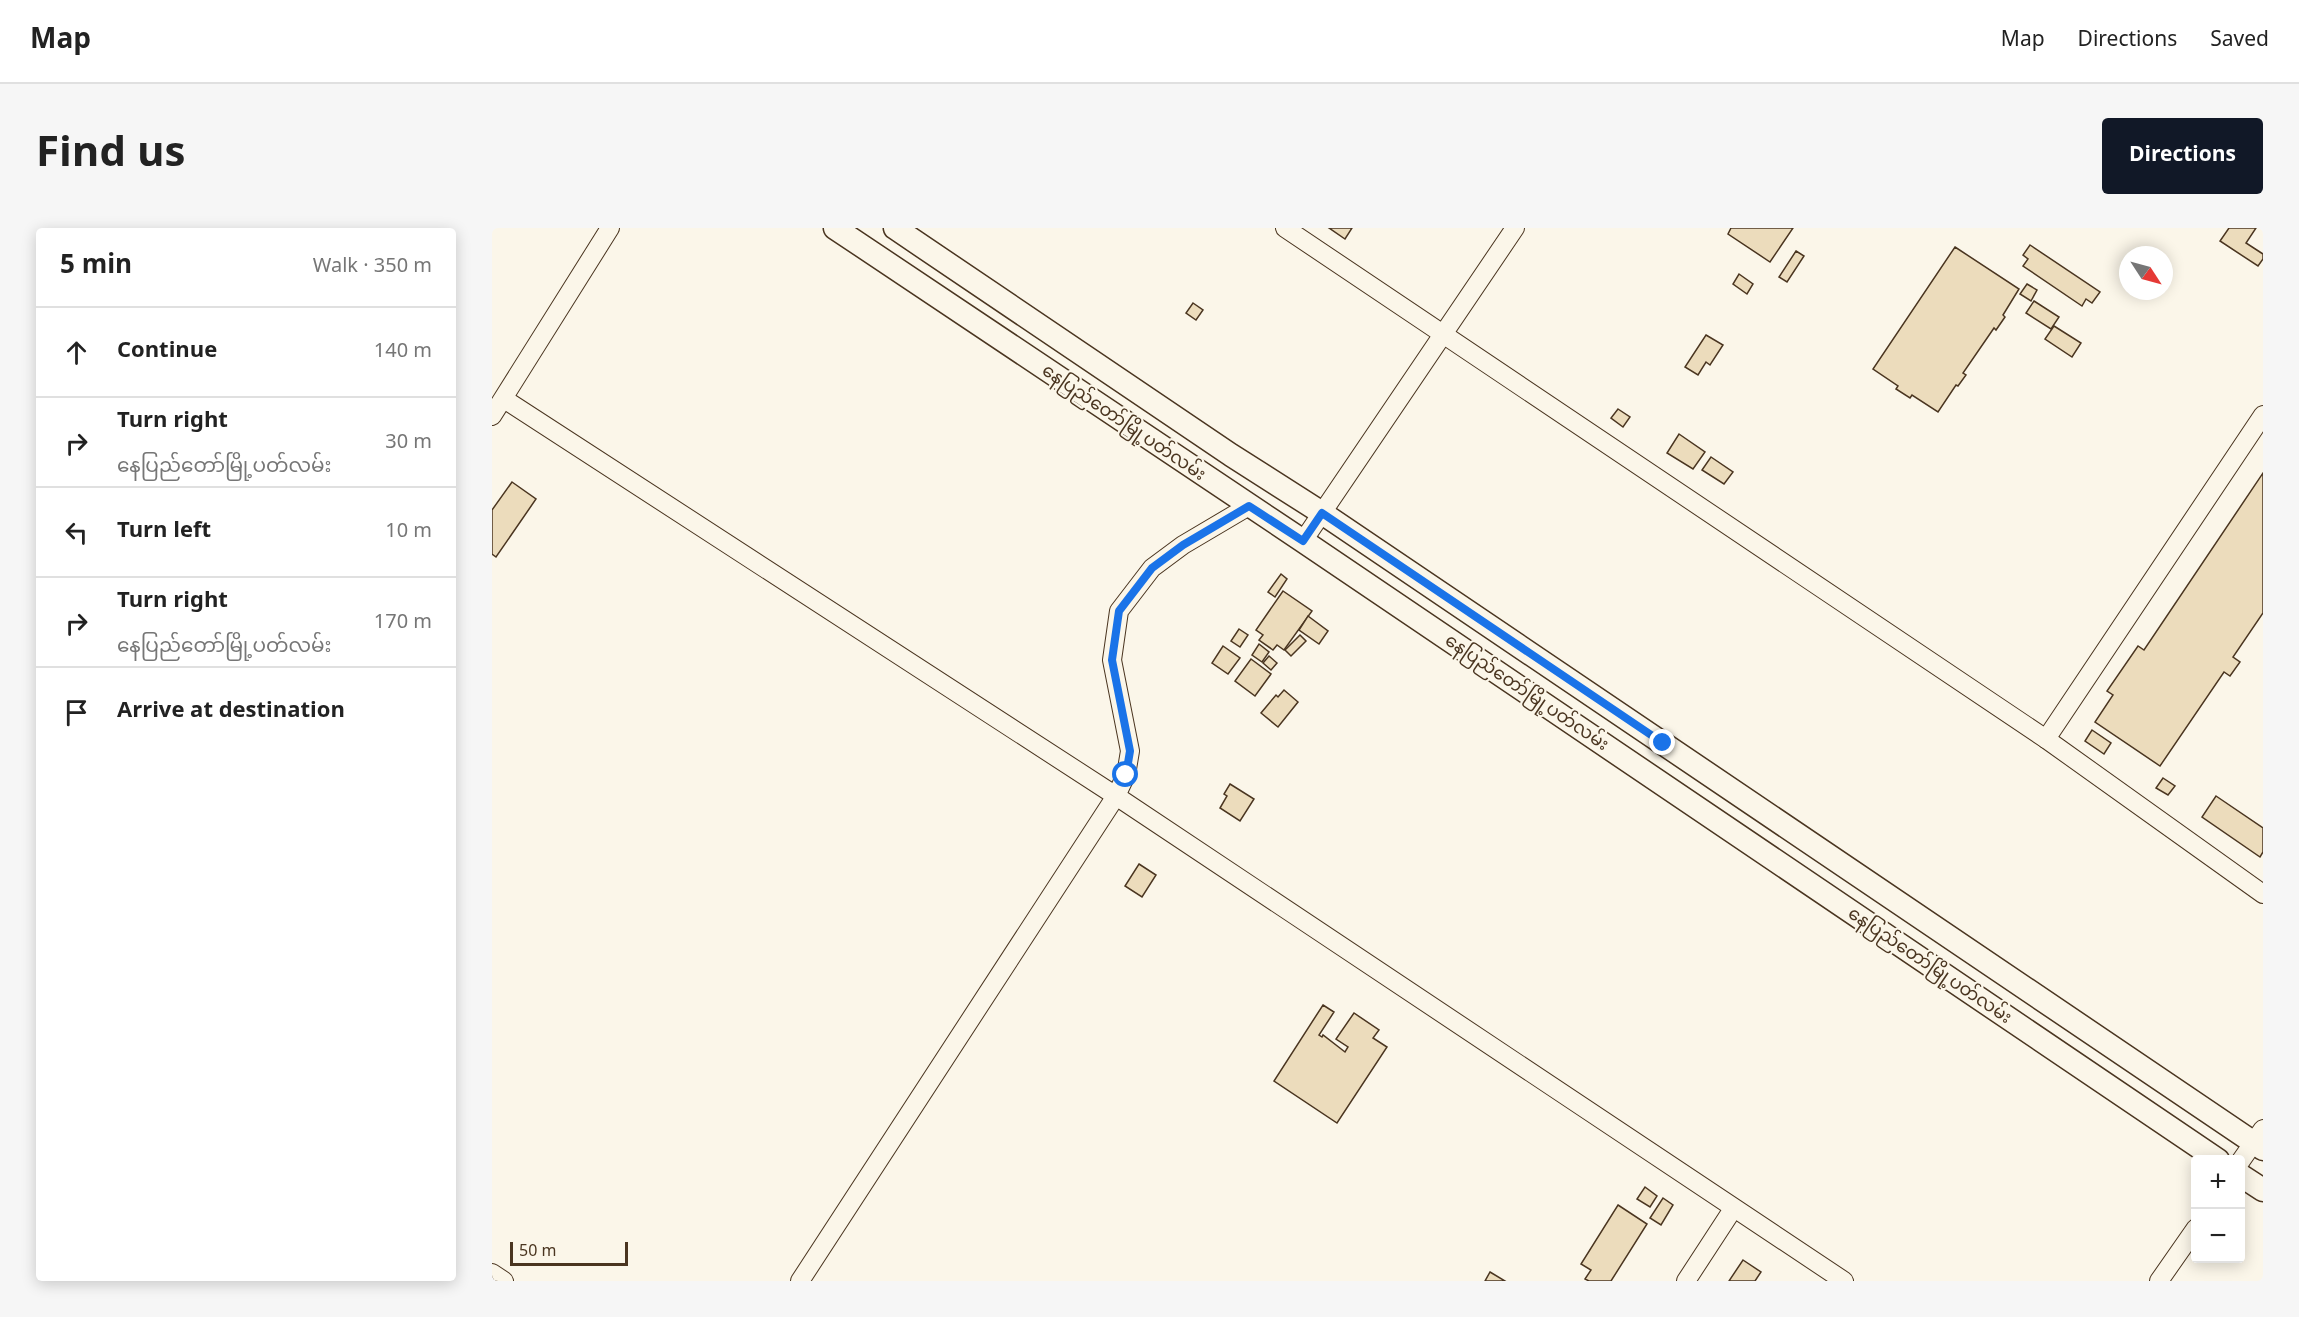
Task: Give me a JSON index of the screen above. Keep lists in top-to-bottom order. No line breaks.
{"streets":{"main road":["နေပြည်တော်မြို့ပတ်လမ်း"]},"scale_bar":"50 m","north":"bottom right","page":{"header":"Map","nav":["Map","Directions","Saved"],"title":"Find us","buttons":"Directions","heading":["5 min","Walk · 350 m"],"list":[["Continue","140 m"],["Turn right","နေပြည်တော်မြို့ပတ်လမ်း","30 m"],["Turn left","10 m"],["Turn right","နေပြည်တော်မြို့ပတ်လမ်း","170 m"],"Arrive at destination"],"map_buttons":["+","−"],"scale":"50 m"}}
